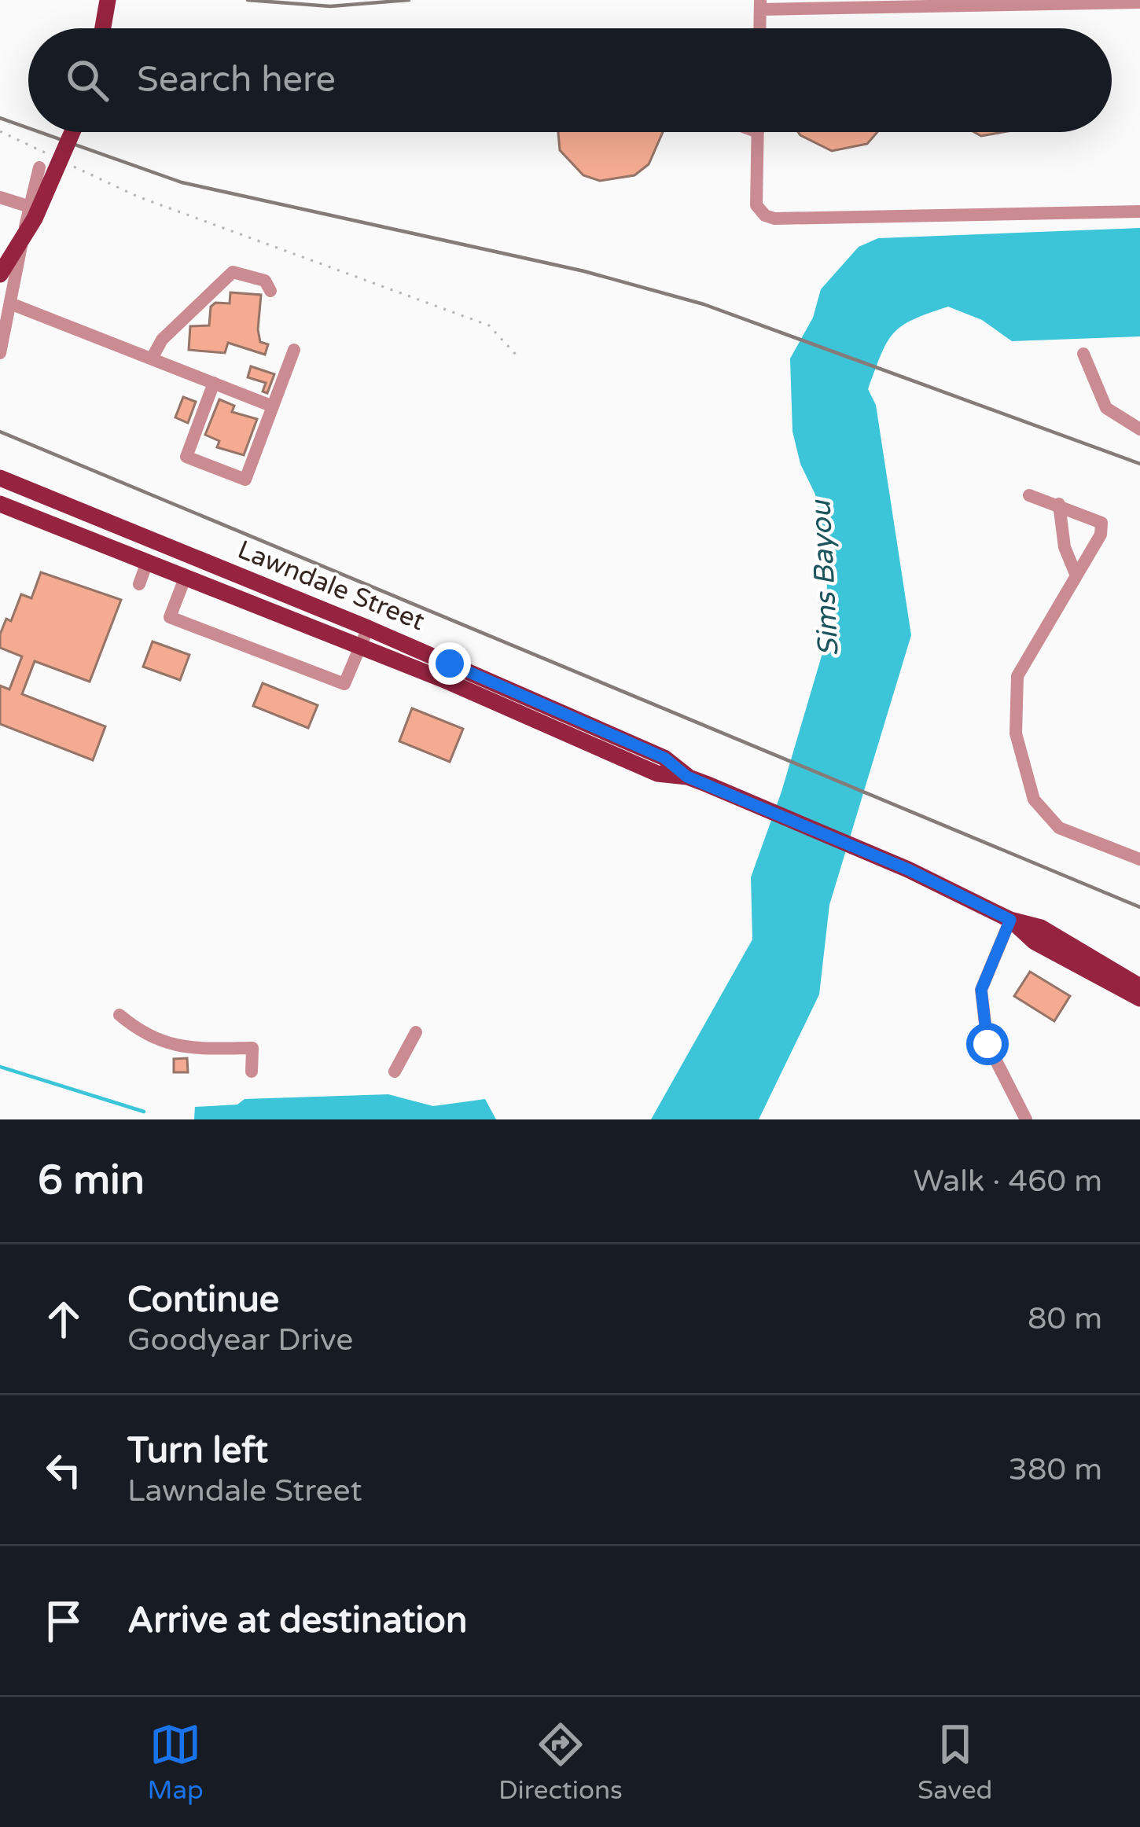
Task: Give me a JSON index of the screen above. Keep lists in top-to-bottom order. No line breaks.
{"streets":{"main road":["Lawndale Street"]},"water":["Sims Bayou"],"page":{"search":"Search here","heading":["6 min","Walk · 460 m"],"list":[["Continue","Goodyear Drive","80 m"],["Turn left","Lawndale Street","380 m"],"Arrive at destination"],"nav":["Map","Directions","Saved"]}}
